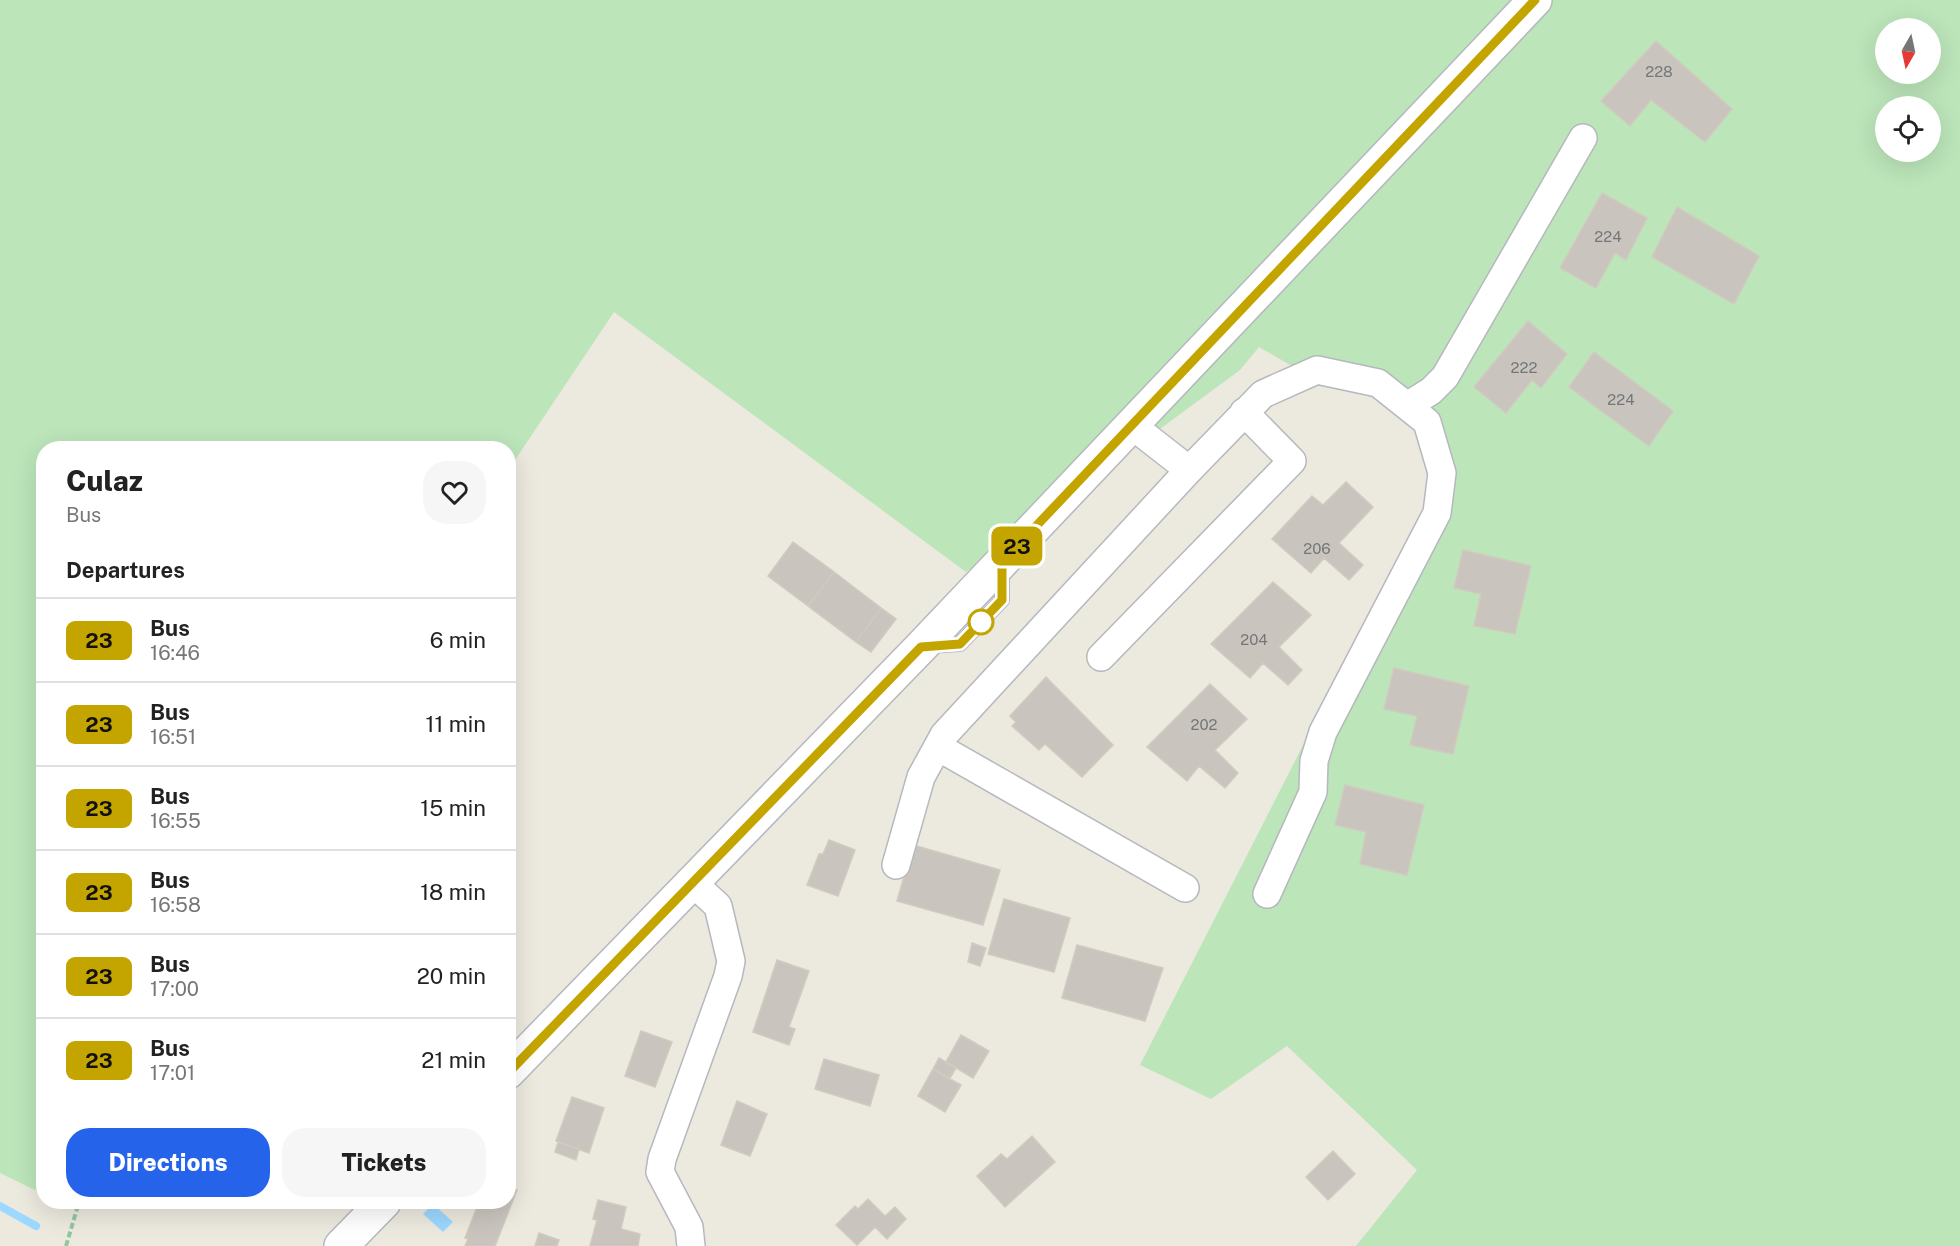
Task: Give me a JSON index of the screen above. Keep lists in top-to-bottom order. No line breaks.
{"lines":["bus line 23"],"house_numbers":["228","224","222","224","206","204","202"],"north":"bottom","page":{"on_map":"23","heading":[["Culaz","Bus"],"Departures"],"list":[{"mark":"23","name":"Bus","note":"16:46","value":"6 min"},{"mark":"23","name":"Bus","note":"16:51","value":"11 min"},{"mark":"23","name":"Bus","note":"16:55","value":"15 min"},{"mark":"23","name":"Bus","note":"16:58","value":"18 min"},{"mark":"23","name":"Bus","note":"17:00","value":"20 min"},{"mark":"23","name":"Bus","note":"17:01","value":"21 min"}],"buttons":["Directions","Tickets"]}}
